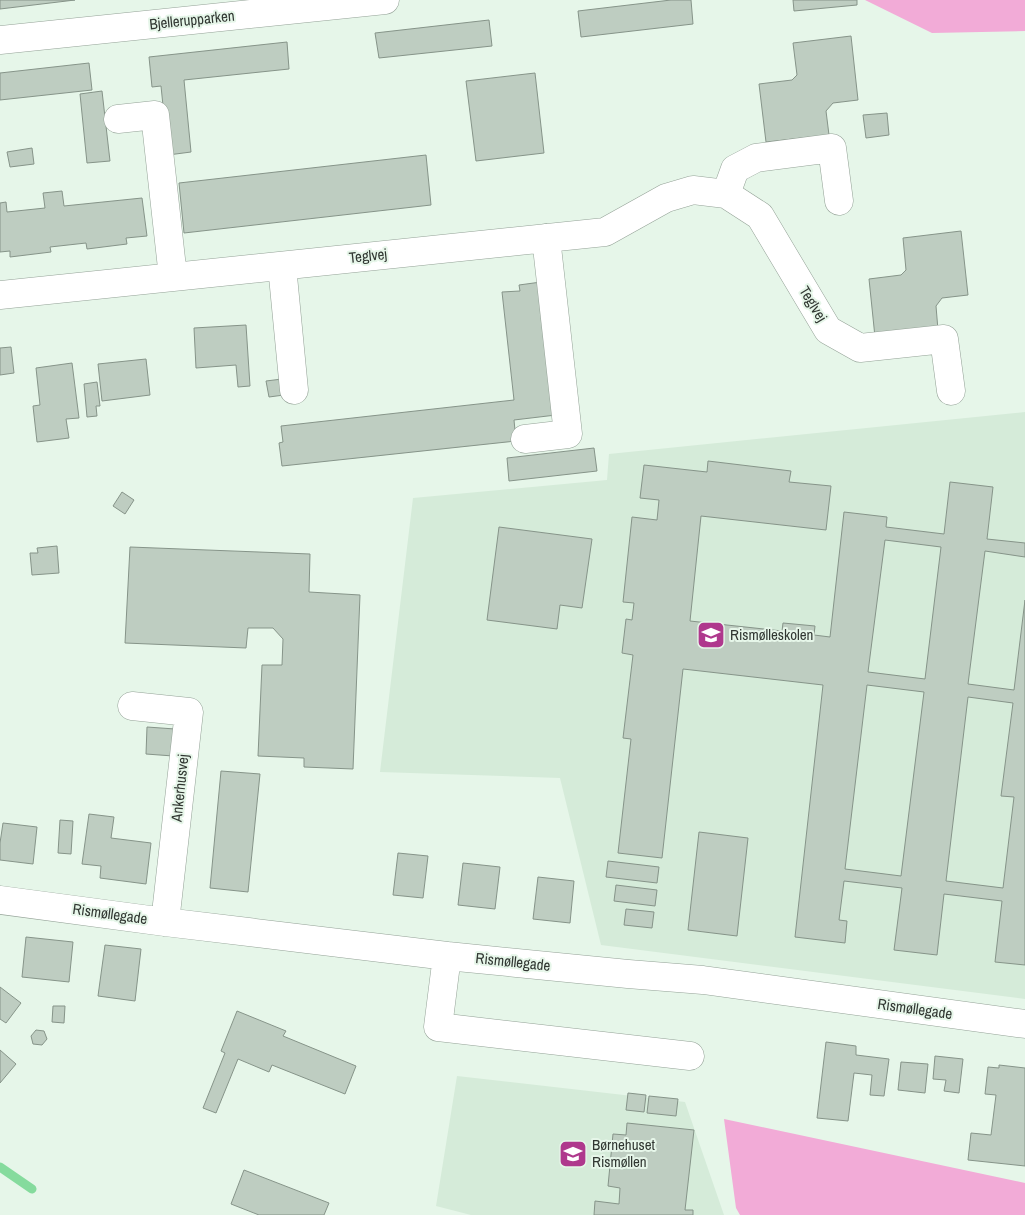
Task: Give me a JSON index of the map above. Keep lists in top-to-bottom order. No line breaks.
{"streets":{"street":["Bjellerupparken","Teglvej","Ankerhusvej","Rismøllegade"]},"crossings":[["Ankerhusvej","Rismøllegade"]],"places":{"school or university":["Rismølleskolen","Børnehuset Rismøllen"]}}
